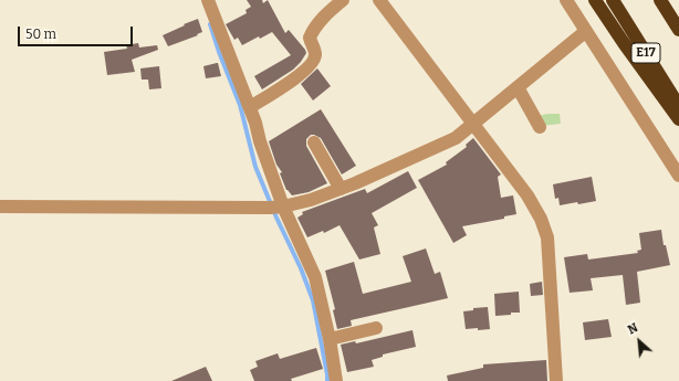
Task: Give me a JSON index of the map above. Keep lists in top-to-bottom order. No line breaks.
{"streets":{"highway":["E17"]},"scale_bar":"50 m","north":"top left"}
